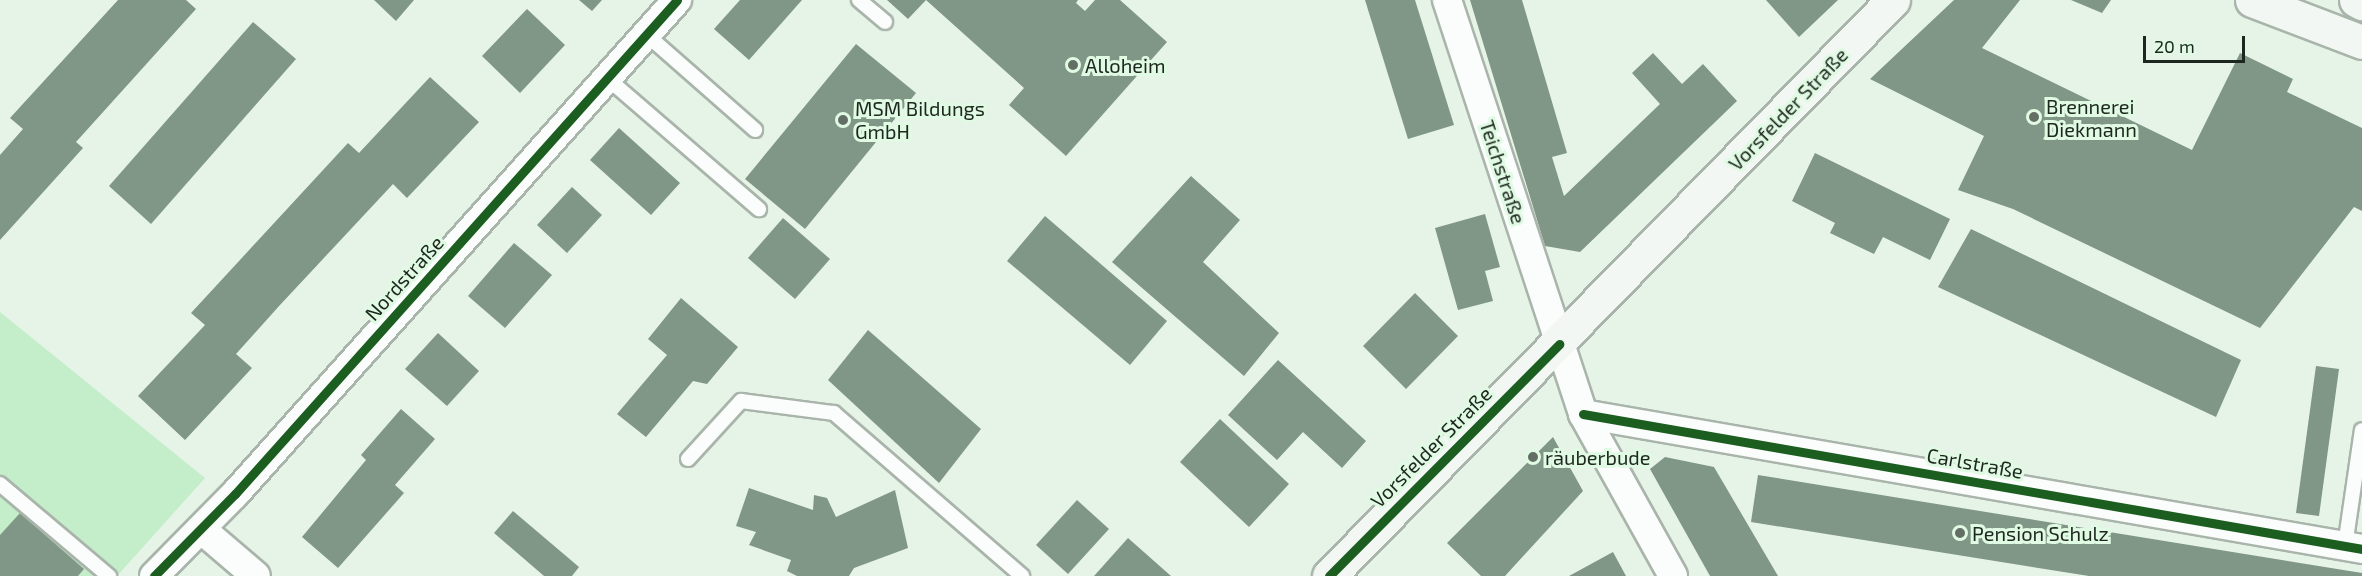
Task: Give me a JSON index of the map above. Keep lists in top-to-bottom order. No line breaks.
{"streets":{"main road":["Vorsfelder Straße"],"street":["Teichstraße","Nordstraße","Carlstraße"]},"crossings":[["Vorsfelder Straße","Teichstraße"],["Teichstraße","Carlstraße"]],"places":["Alloheim","Brennerei Diekmann","MSM Bildungs GmbH","räuberbude","Pension Schulz"],"scale_bar":"20 m"}
